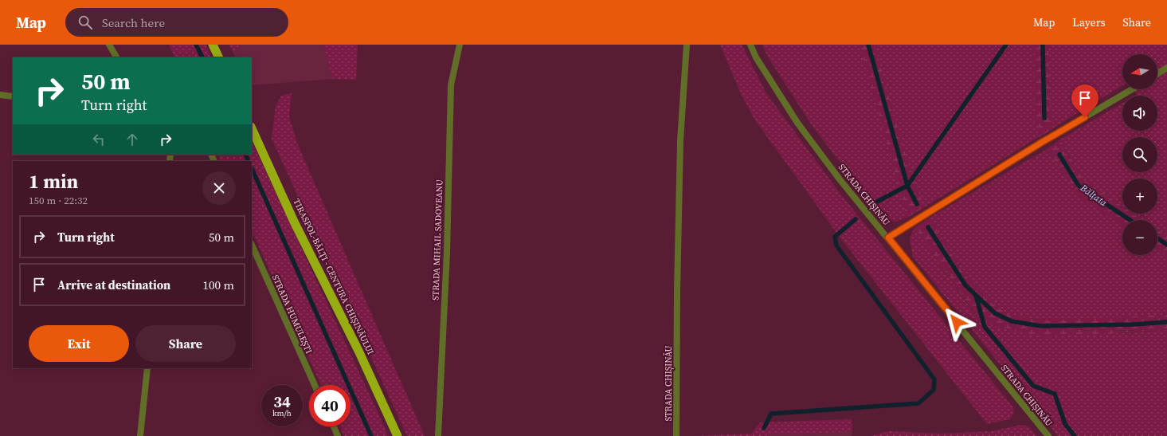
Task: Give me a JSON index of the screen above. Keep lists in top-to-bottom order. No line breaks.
{"streets":{"highway":["TIRASPOL-BĂLŢI - CENTURA CHIȘINĂULUI"],"street":["STRADA CHIȘINĂU","STRADA MIHAIL SADOVEANU","STRADA HUMULEȘTI"]},"water":["Bălţata"],"north":"left","page":{"header":"Map","search":"Search here","nav":["Map","Layers","Share"],"map_buttons":["+","−"],"turn":["50 m","Turn right"],"heading":["1 min","150 m · 22:32"],"list":[{"name":"Turn right","value":"50 m"},{"name":"Arrive at destination","value":"100 m"}],"buttons":["Exit","Share"],"speed":"34 km/h","limit":"40"}}
